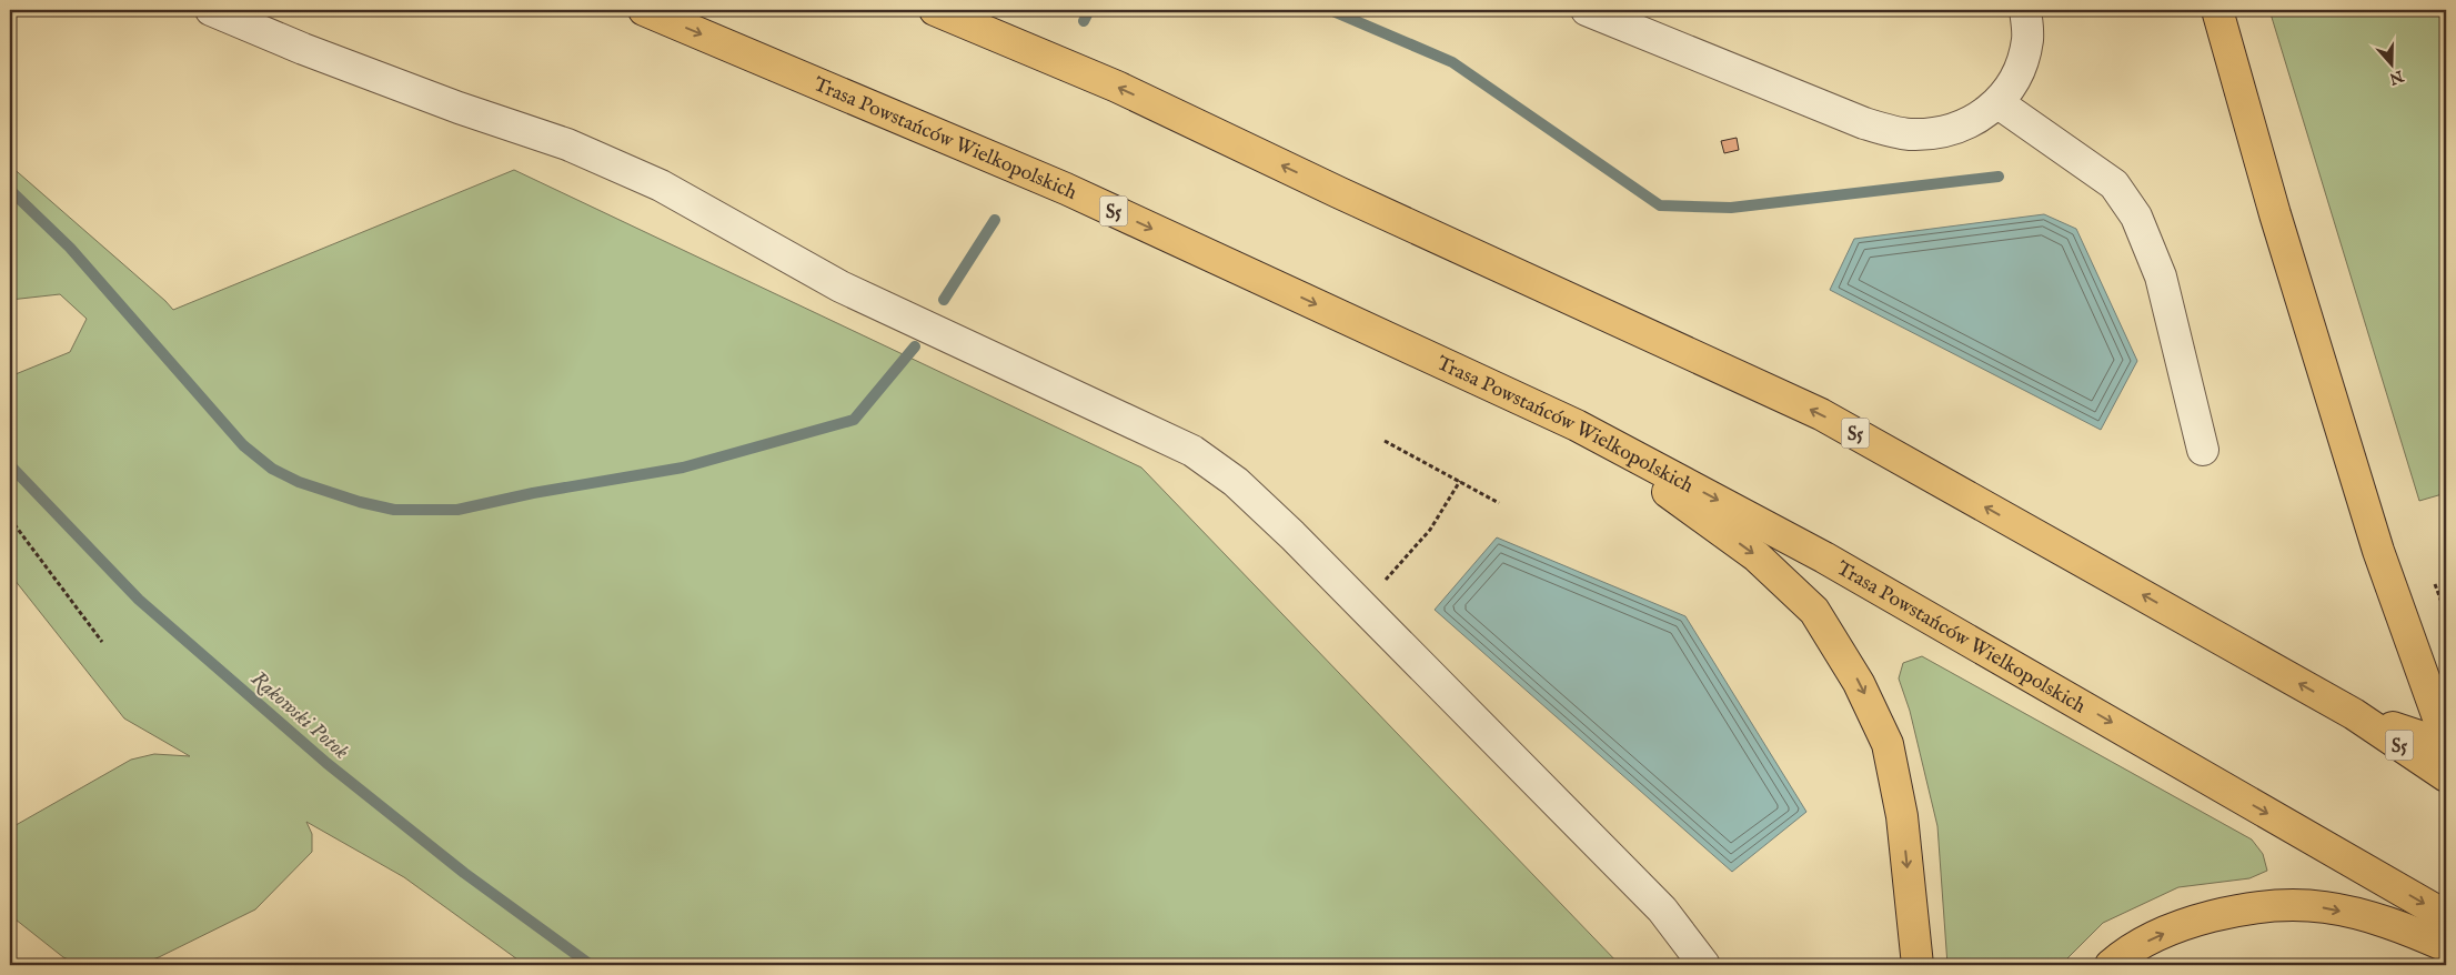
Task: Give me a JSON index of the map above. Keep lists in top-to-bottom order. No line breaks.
{"streets":{"main road":["Trasa Powstańców Wielkopolskich","S5"]},"water":["Rakowski Potok"],"north":"bottom"}
